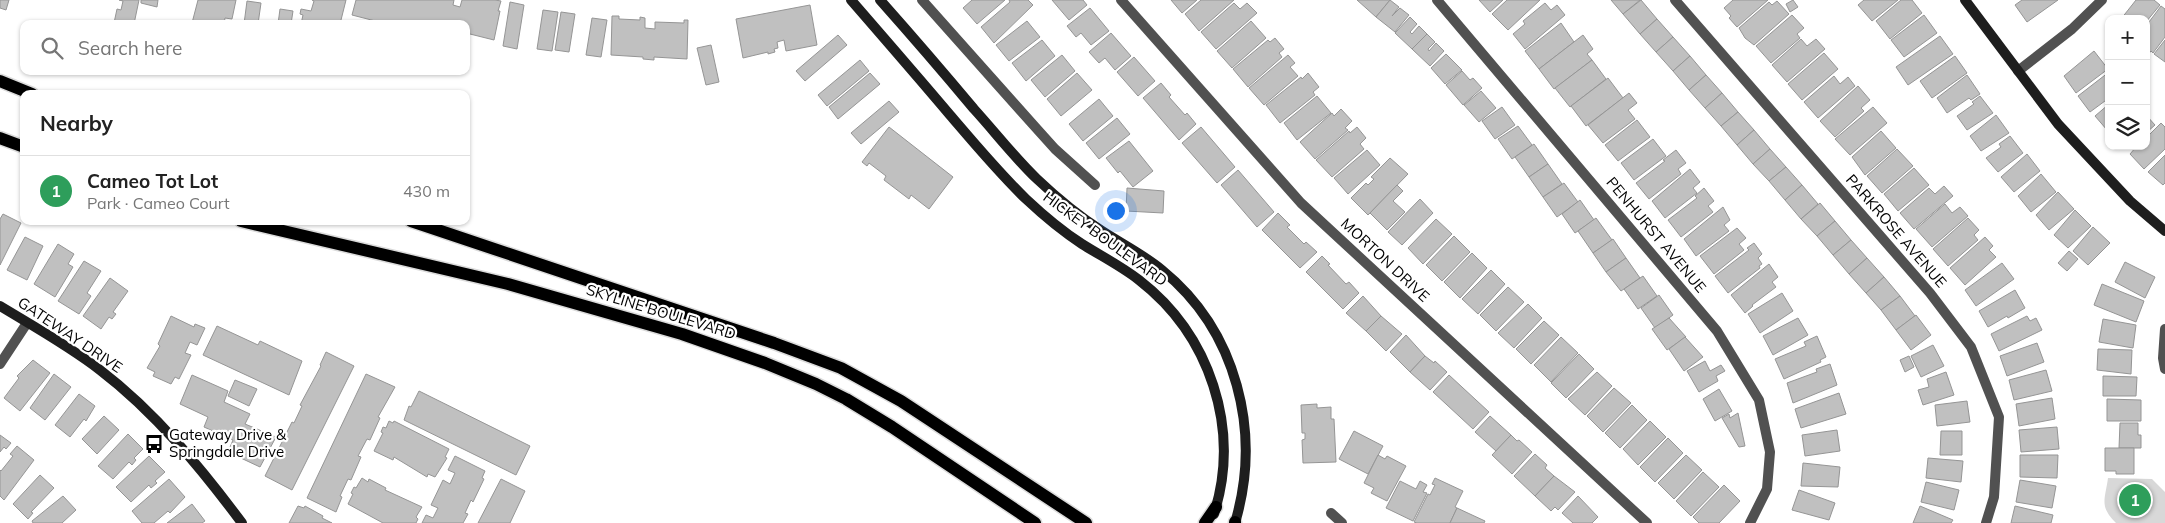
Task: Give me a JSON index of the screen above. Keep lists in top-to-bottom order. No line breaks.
{"streets":{"main road":["HICKEY BOULEVARD","SKYLINE BOULEVARD","GATEWAY DRIVE"],"street":["PARKROSE AVENUE","PENHURST AVENUE","MORTON DRIVE"]},"places":{"bus stop":["Gateway Drive & Springdale Drive"]},"page":{"map_buttons":["+","−"],"search":"Search here","heading":"Nearby","list":[{"mark":"1","name":"Cameo Tot Lot","note":"Park · Cameo Court","value":"430 m"}],"pins":"1"}}
